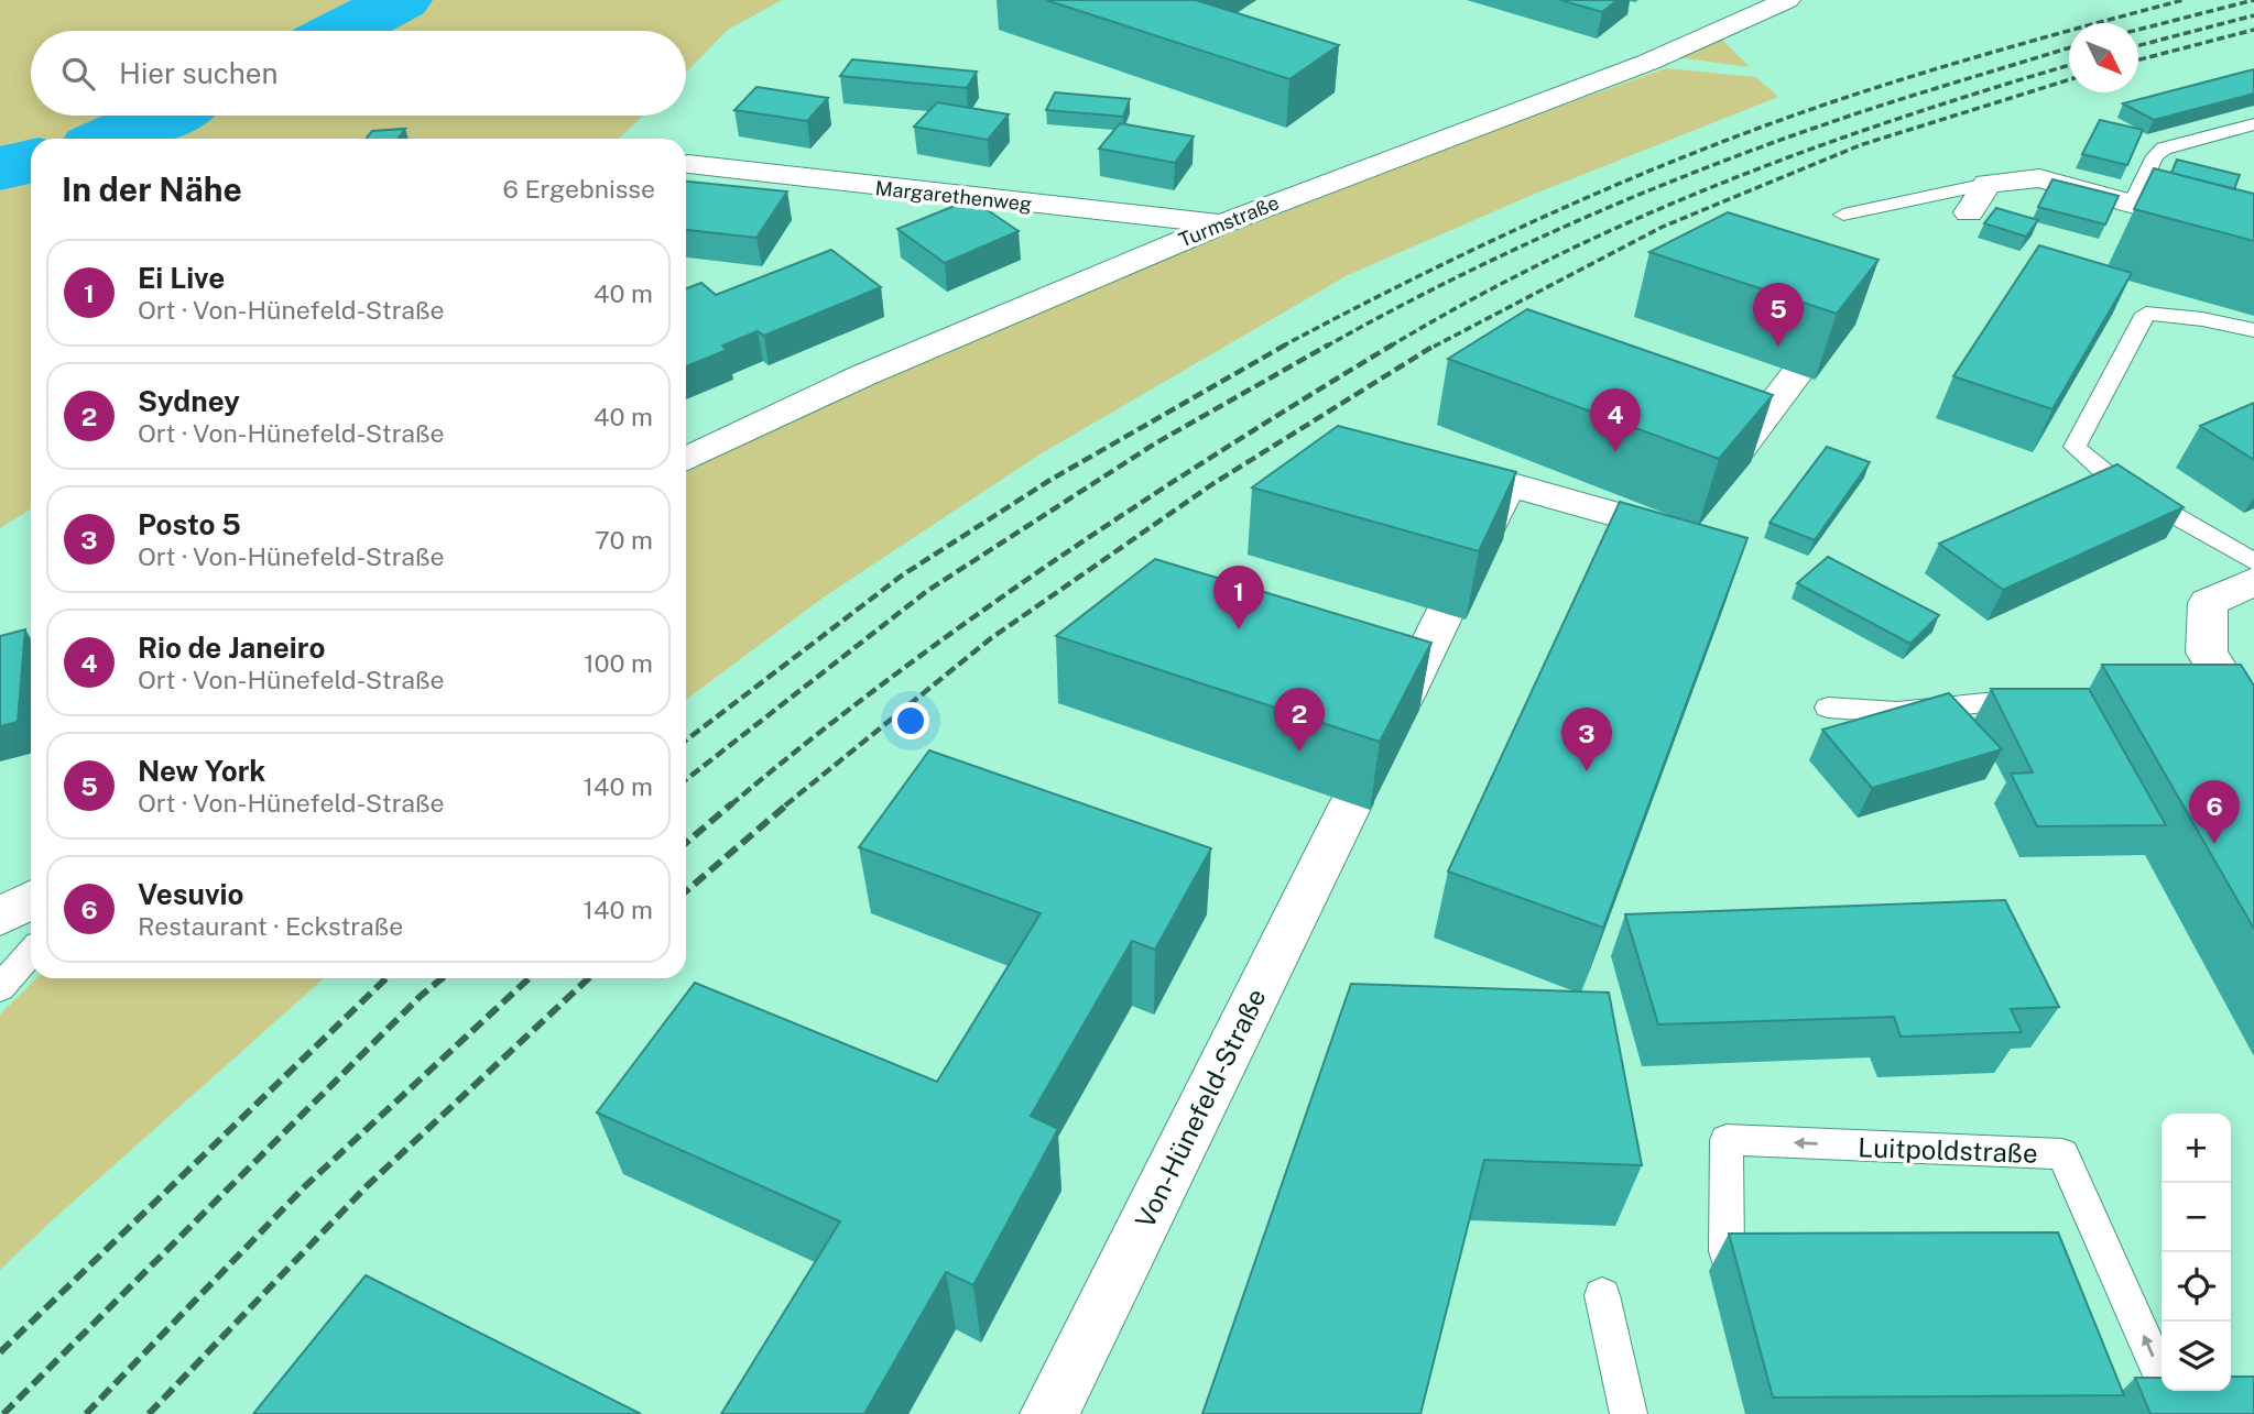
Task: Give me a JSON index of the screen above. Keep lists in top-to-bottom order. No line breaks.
{"streets":{"street":["Margarethenweg","Turmstraße","Von-Hünefeld-Straße"],"lane":["Luitpoldstraße"]},"crossings":[["Margarethenweg","Turmstraße"]],"north":"bottom right","page":{"search":"Hier suchen","heading":["In der Nähe","6 Ergebnisse"],"list":[{"mark":"1","name":"Ei Live","note":"Ort · Von-Hünefeld-Straße","value":"40 m"},{"mark":"2","name":"Sydney","note":"Ort · Von-Hünefeld-Straße","value":"40 m"},{"mark":"3","name":"Posto 5","note":"Ort · Von-Hünefeld-Straße","value":"70 m"},{"mark":"4","name":"Rio de Janeiro","note":"Ort · Von-Hünefeld-Straße","value":"100 m"},{"mark":"5","name":"New York","note":"Ort · Von-Hünefeld-Straße","value":"140 m"},{"mark":"6","name":"Vesuvio","note":"Restaurant · Eckstraße","value":"140 m"}],"pins":["5","4","1","2","3","6"],"map_buttons":["+","−"]}}
